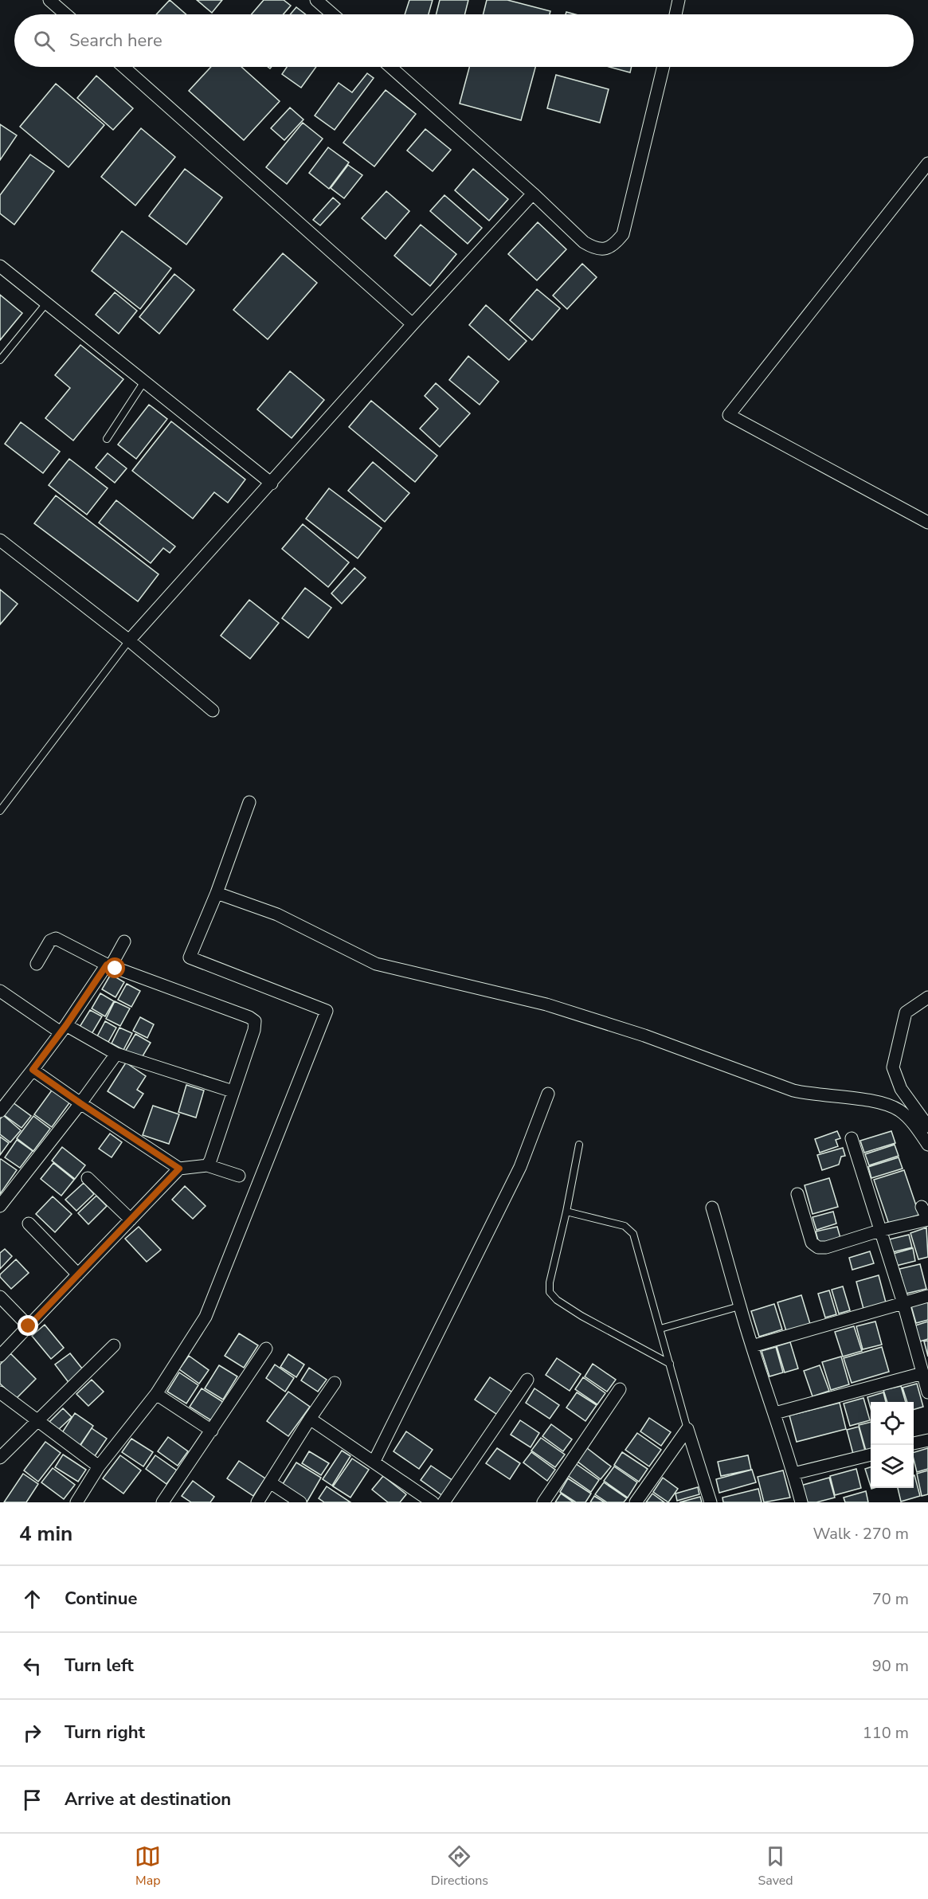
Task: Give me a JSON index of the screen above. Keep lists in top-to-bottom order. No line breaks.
{"page":{"search":"Search here","heading":["4 min","Walk · 270 m"],"list":[["Continue","70 m"],["Turn left","90 m"],["Turn right","110 m"],"Arrive at destination"],"nav":["Map","Directions","Saved"]}}
